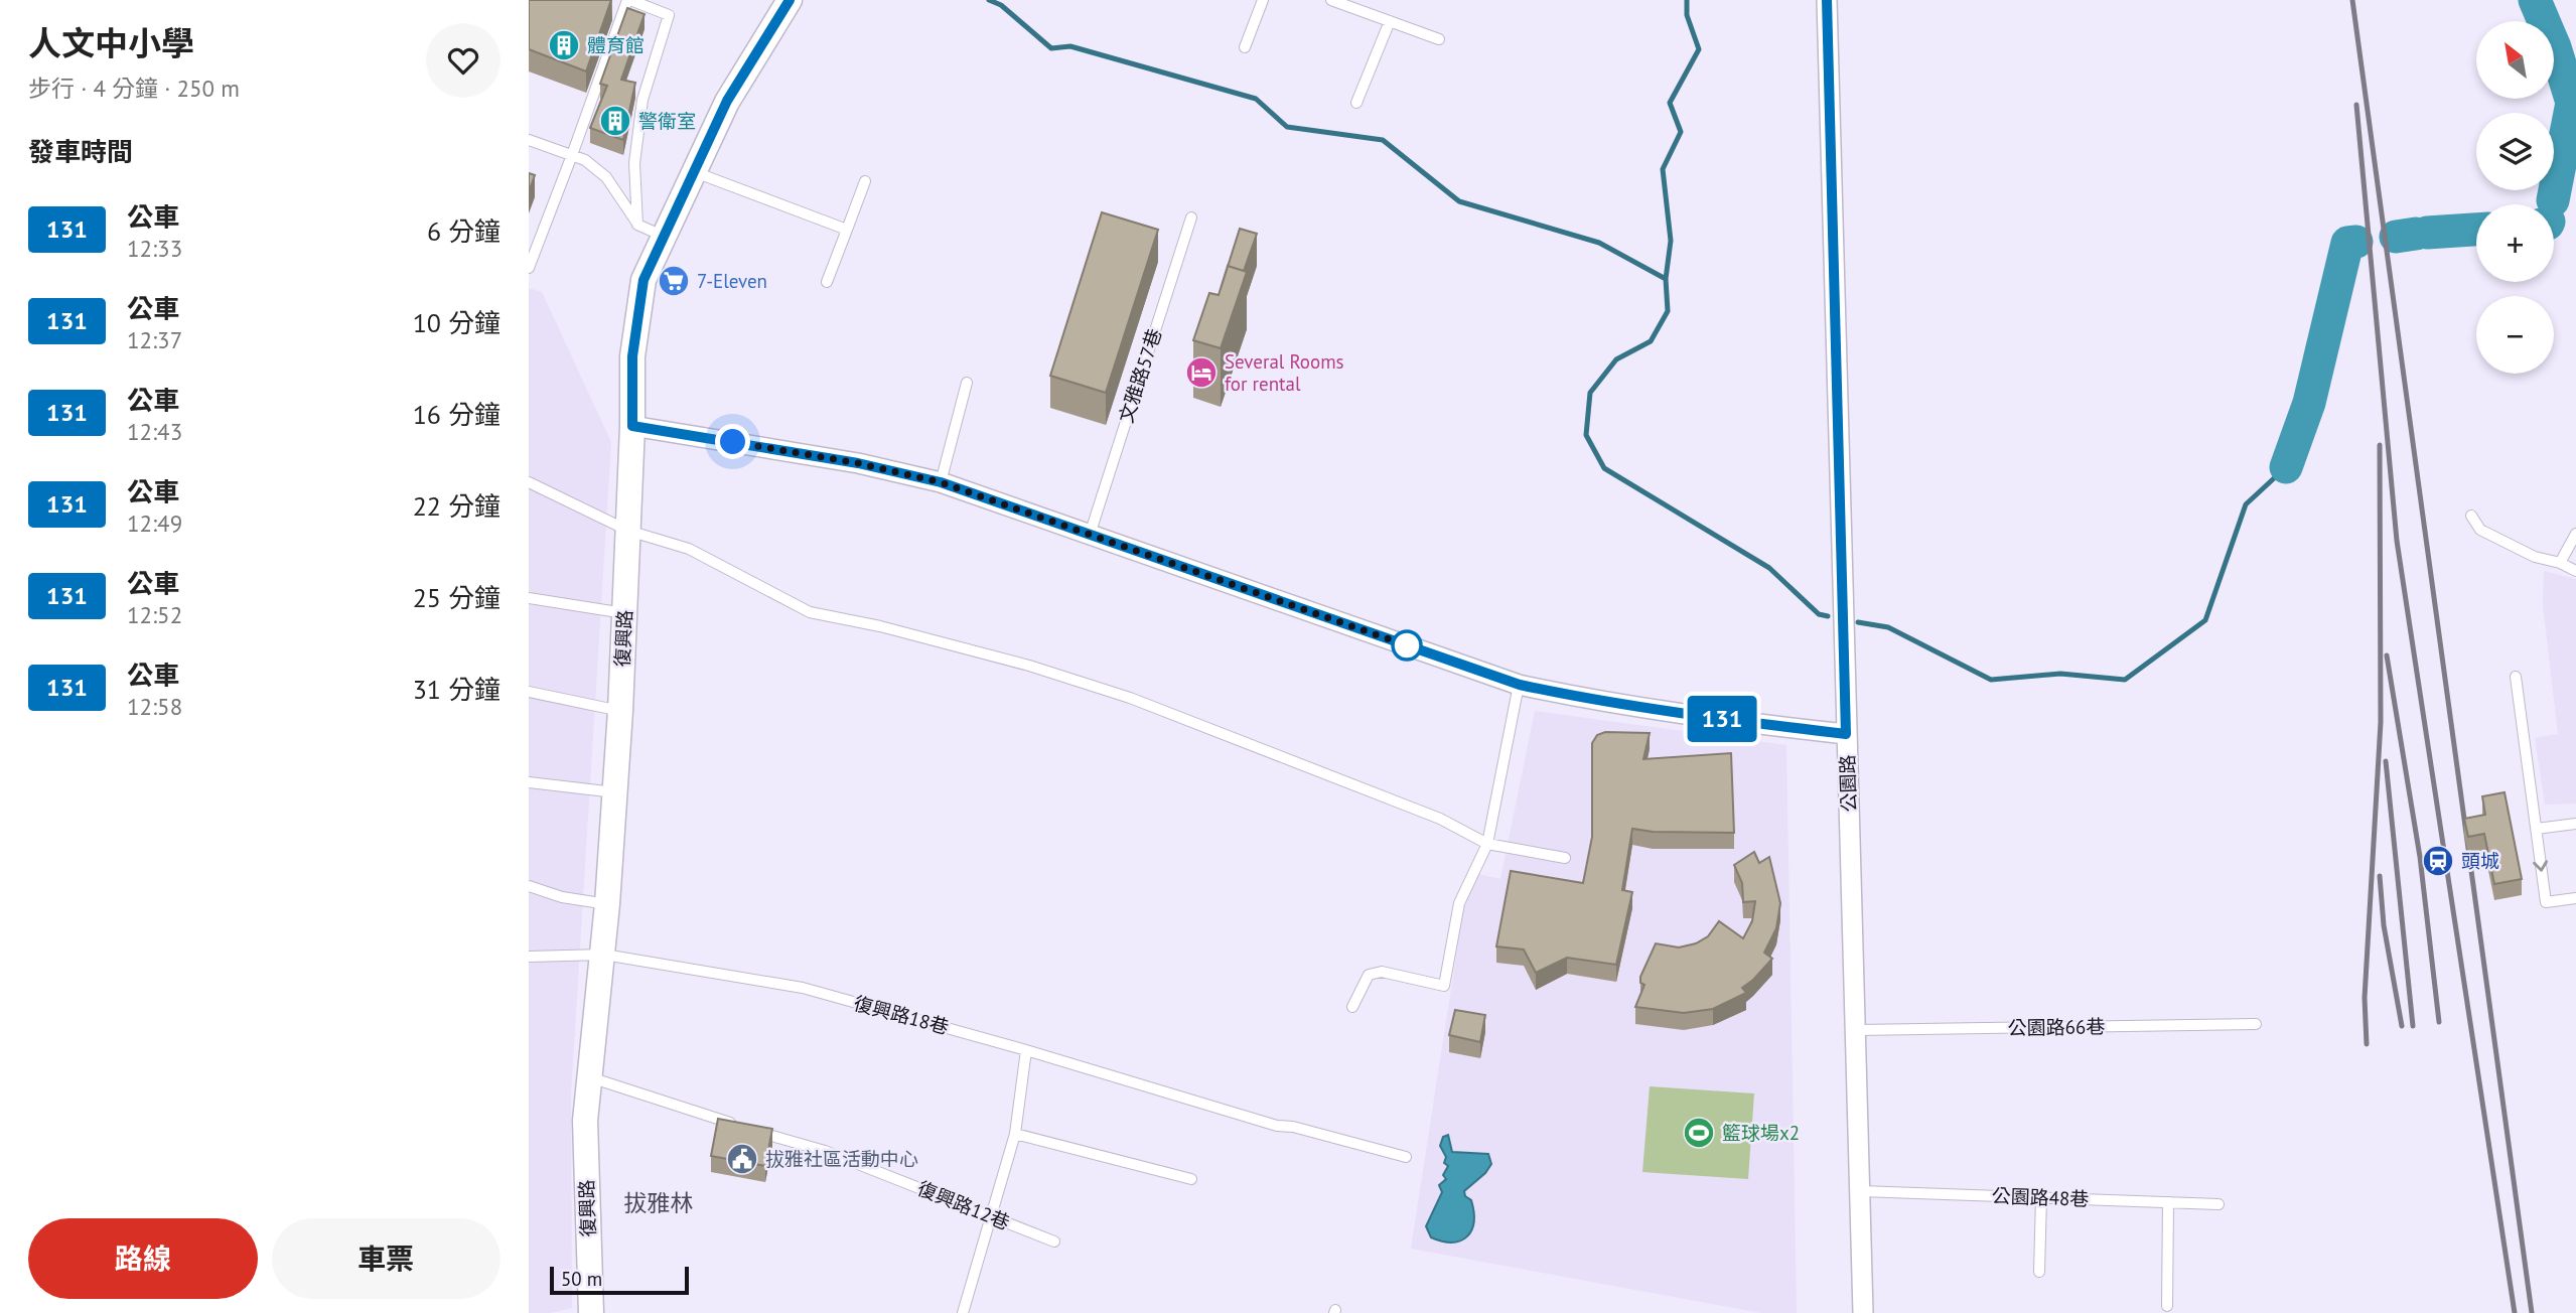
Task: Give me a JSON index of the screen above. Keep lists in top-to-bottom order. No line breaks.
{"streets":{"street":["復興路","公園路"],"lane":["文雅路57巷","復興路18巷","公園路66巷","公園路48巷","復興路12巷"]},"crossings":[["復興路","復興路18巷"],["公園路","公園路66巷"],["公園路","公園路48巷"]],"districts":["拔雅林"],"places":{"building":["體育館","警衛室"],"supermarket":["7-Eleven"],"hotel":["Several Rooms for rental"],"station":["頭城"],"sports":["籃球場x2"],"public building":["拔雅社區活動中心"]},"lines":["bus line 131"],"scale_bar":"50 m","north":"top left","page":{"heading":[["人文中小學","步行 · 4 分鐘 · 250 m"],"發車時間"],"on_map":"131","map_buttons":["+","−"],"list":[{"mark":"131","name":"公車","note":"12:33","value":"6 分鐘"},{"mark":"131","name":"公車","note":"12:37","value":"10 分鐘"},{"mark":"131","name":"公車","note":"12:43","value":"16 分鐘"},{"mark":"131","name":"公車","note":"12:49","value":"22 分鐘"},{"mark":"131","name":"公車","note":"12:52","value":"25 分鐘"},{"mark":"131","name":"公車","note":"12:58","value":"31 分鐘"}],"buttons":["路線","車票"],"scale":"50 m"}}
